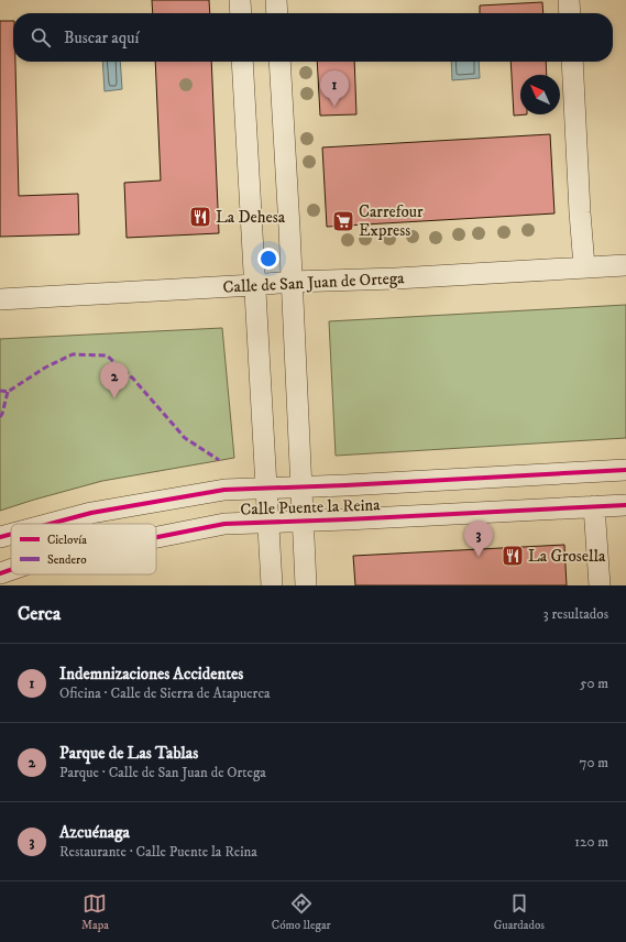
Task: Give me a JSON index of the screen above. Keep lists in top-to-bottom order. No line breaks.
{"streets":{"street":["Calle de San Juan de Ortega","Calle Puente la Reina"]},"places":{"restaurant":["La Dehesa","La Grosella"],"supermarket":["Carrefour Express"]},"legend":["Ciclovía","Sendero"],"north":"top left","page":{"search":"Buscar aquí","pins":["1","2","3"],"heading":["Cerca","3 resultados"],"list":[{"mark":"1","name":"Indemnizaciones Accidentes","note":"Oficina · Calle de Sierra de Atapuerca","value":"50 m"},{"mark":"2","name":"Parque de Las Tablas","note":"Parque · Calle de San Juan de Ortega","value":"70 m"},{"mark":"3","name":"Azcuénaga","note":"Restaurante · Calle Puente la Reina","value":"120 m"}],"nav":["Mapa","Cómo llegar","Guardados"]}}
